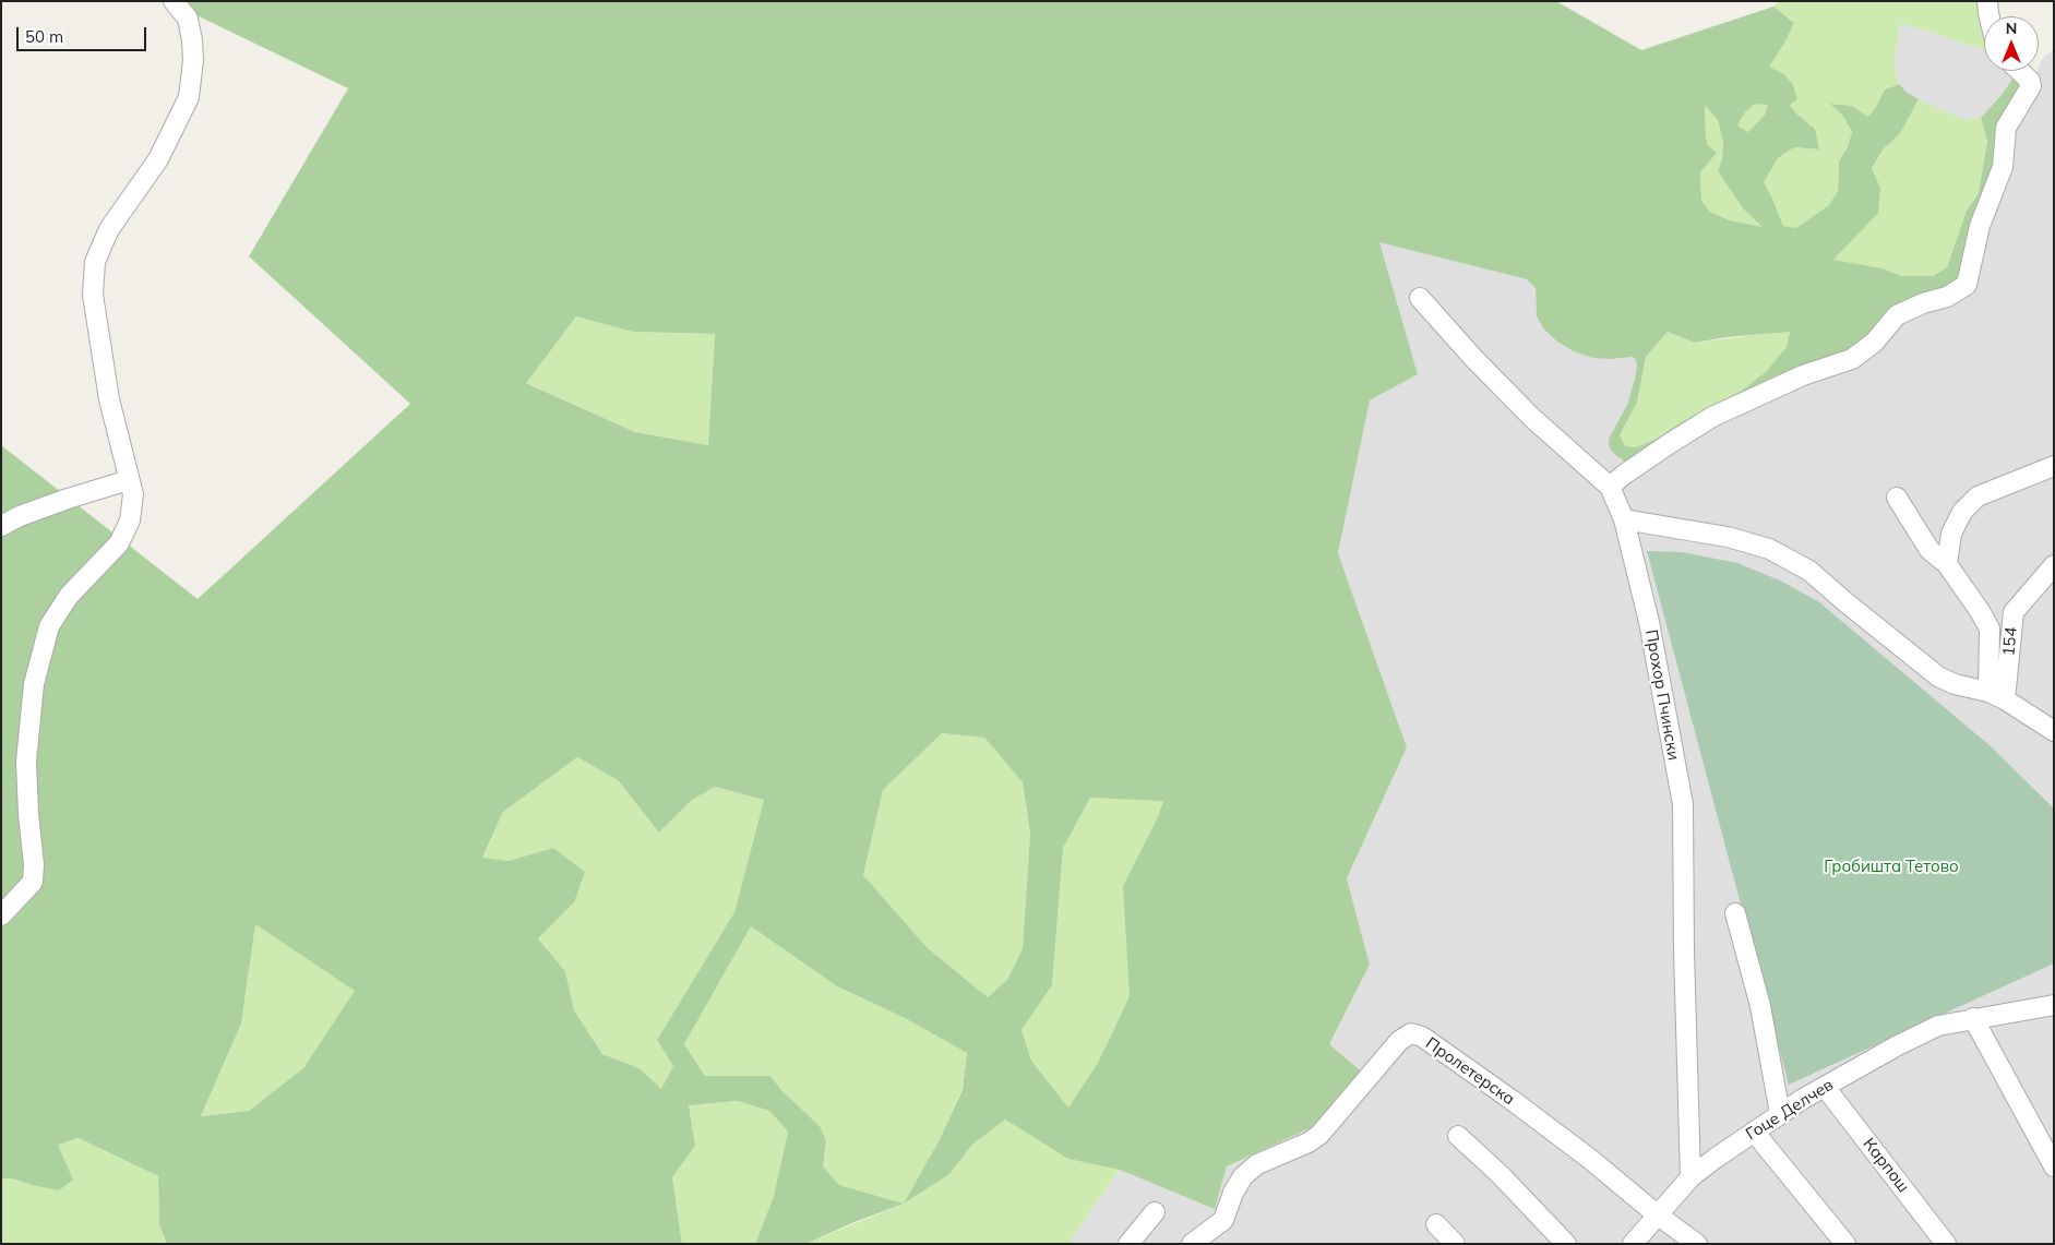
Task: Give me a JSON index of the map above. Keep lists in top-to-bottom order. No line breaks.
{"streets":{"street":["154","Прохор Пчински","Пролетерска","Гоце Делчев","Карпош"]},"crossings":[["Прохор Пчински","Гоце Делчев"],["Пролетерска","Гоце Делчев"],["Гоце Делчев","Карпош"]],"parks":["Гробишта Тетово"],"scale_bar":"50 m","north":"top"}
